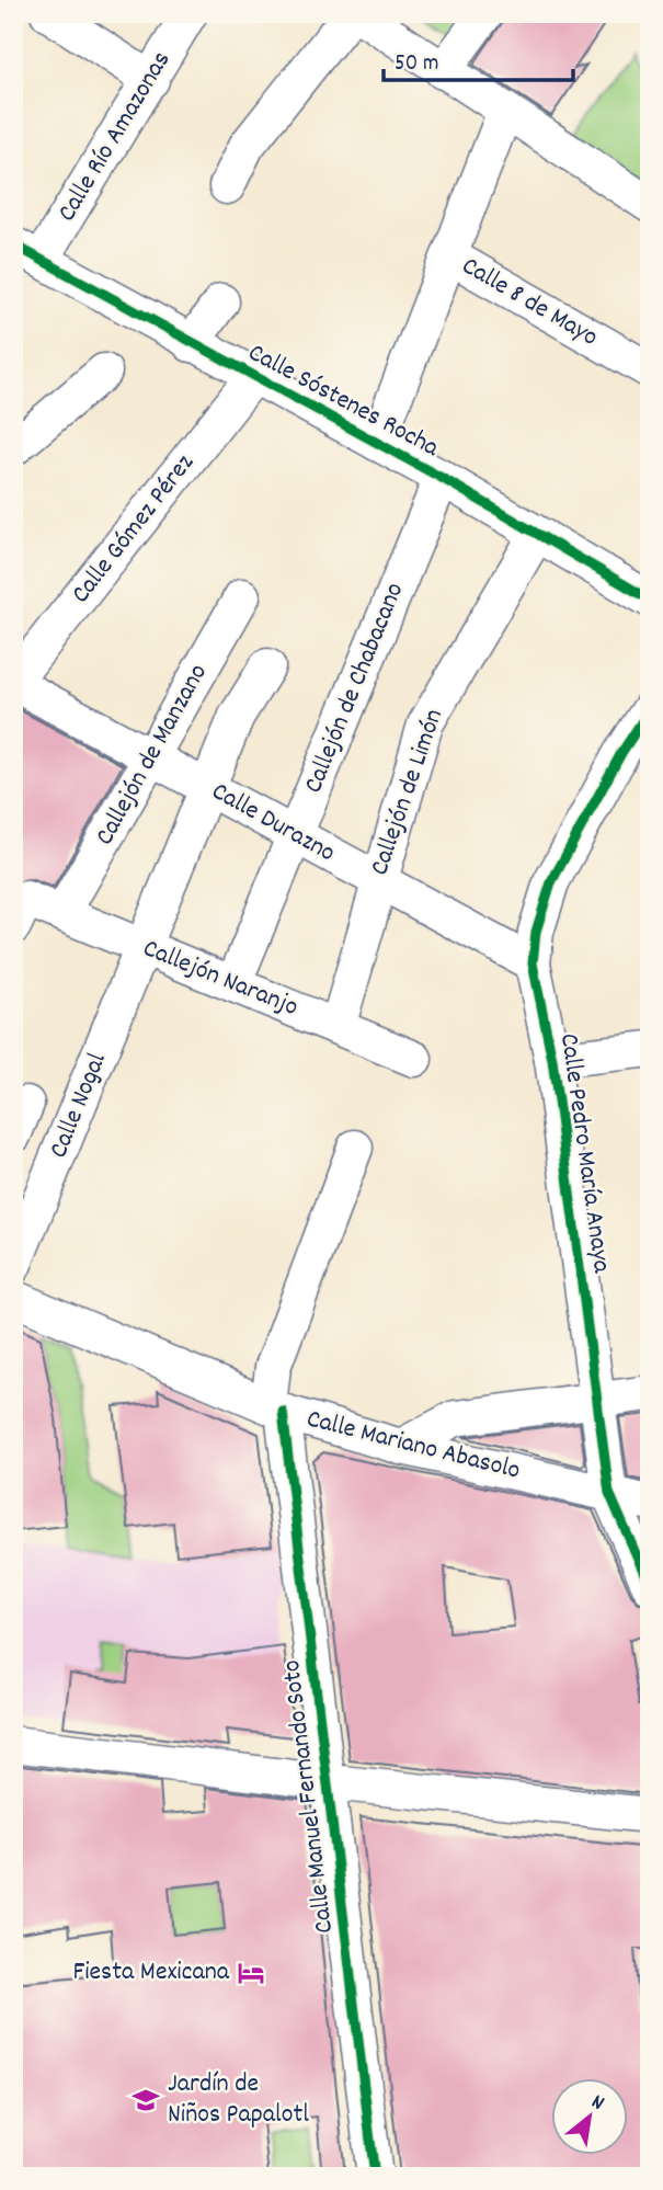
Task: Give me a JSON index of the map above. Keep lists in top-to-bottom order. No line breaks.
{"streets":{"street":["Calle Río Amazonas","Calle 8 de Mayo","Calle Sóstenes Rocha","Calle Gómez Pérez","Callejón de Chabacano","Callejón de Manzano","Callejón de Limón","Calle Durazno","Callejón Naranjo","Calle Nogal","Calle Pedro María Anaya","Calle Mariano Abasolo","Calle Manuel Fernando Soto"]},"crossings":[["Calle Río Amazonas","Calle Sóstenes Rocha"],["Calle Sóstenes Rocha","Calle Gómez Pérez"],["Calle Sóstenes Rocha","Callejón de Chabacano"],["Calle Sóstenes Rocha","Callejón de Limón"],["Calle Gómez Pérez","Calle Durazno"],["Callejón de Chabacano","Calle Durazno"],["Callejón de Chabacano","Callejón Naranjo"],["Callejón de Manzano","Calle Durazno"],["Callejón de Manzano","Callejón Naranjo"],["Callejón de Limón","Calle Durazno"],["Callejón de Limón","Callejón Naranjo"],["Calle Durazno","Calle Nogal"],["Calle Durazno","Calle Pedro María Anaya"],["Callejón Naranjo","Calle Nogal"],["Calle Pedro María Anaya","Calle Mariano Abasolo"],["Calle Mariano Abasolo","Calle Manuel Fernando Soto"]],"places":{"hotel":["Fiesta Mexicana"],"school or university":["Jardín de Niños Papalotl"]},"scale_bar":"50 m","north":"top right"}
